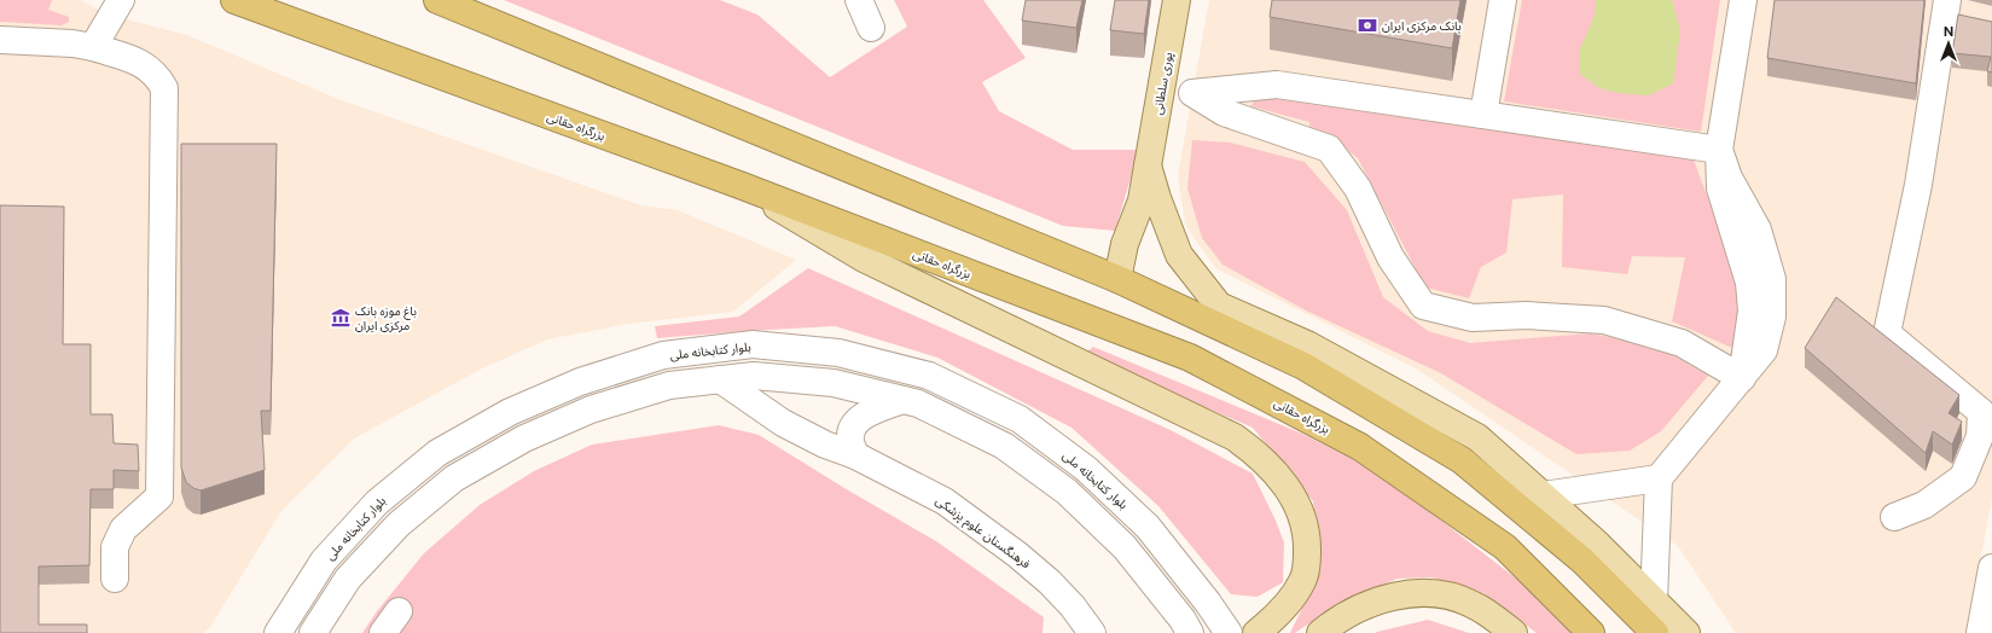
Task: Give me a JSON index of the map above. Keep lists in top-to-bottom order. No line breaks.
{"streets":{"highway":["بزرگراه حقانی"],"main road":["پوری سلطانی"],"street":["بلوار کتابخانه ملی","فرهنگستان علوم پزشکی"]},"places":{"bank":["بانک مرکزی ایران"],"museum":["باغ موزه بانک مرکزی ایران"]},"north":"top"}
